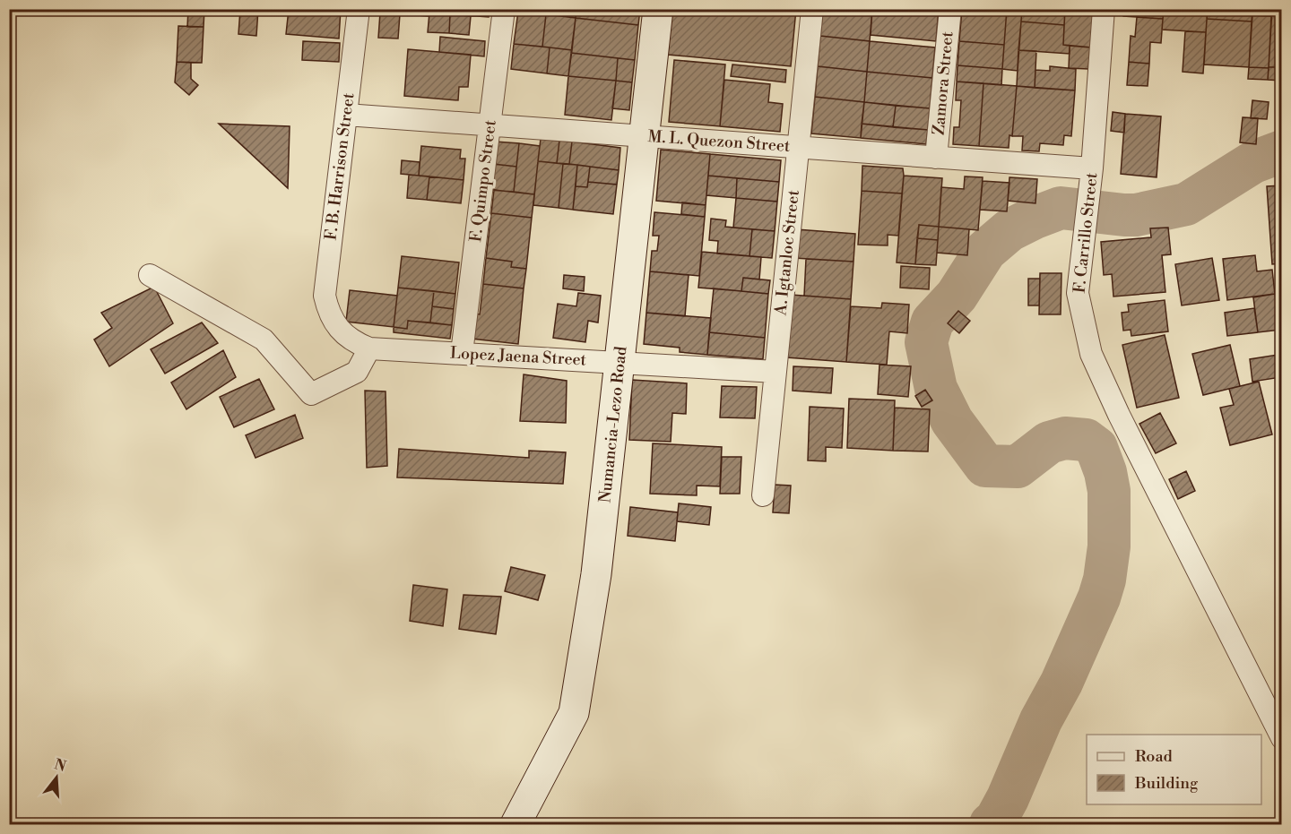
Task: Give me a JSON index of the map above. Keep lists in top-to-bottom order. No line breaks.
{"streets":{"main road":["Numancia-Lezo Road"],"street":["Zamora Street","M. L. Quezon Street","F. B. Harrison Street","F. Quimpo Street","F. Carrillo Street","A. Igtanloc Street","Lopez Jaena Street"]},"crossings":[["Zamora Street","M. L. Quezon Street"],["M. L. Quezon Street","F. B. Harrison Street"],["M. L. Quezon Street","F. Quimpo Street"],["M. L. Quezon Street","F. Carrillo Street"],["M. L. Quezon Street","A. Igtanloc Street"],["M. L. Quezon Street","Numancia-Lezo Road"],["F. B. Harrison Street","Lopez Jaena Street"],["F. Quimpo Street","Lopez Jaena Street"],["A. Igtanloc Street","Lopez Jaena Street"],["Lopez Jaena Street","Numancia-Lezo Road"]],"legend":["Road","Building"],"north":"top"}
